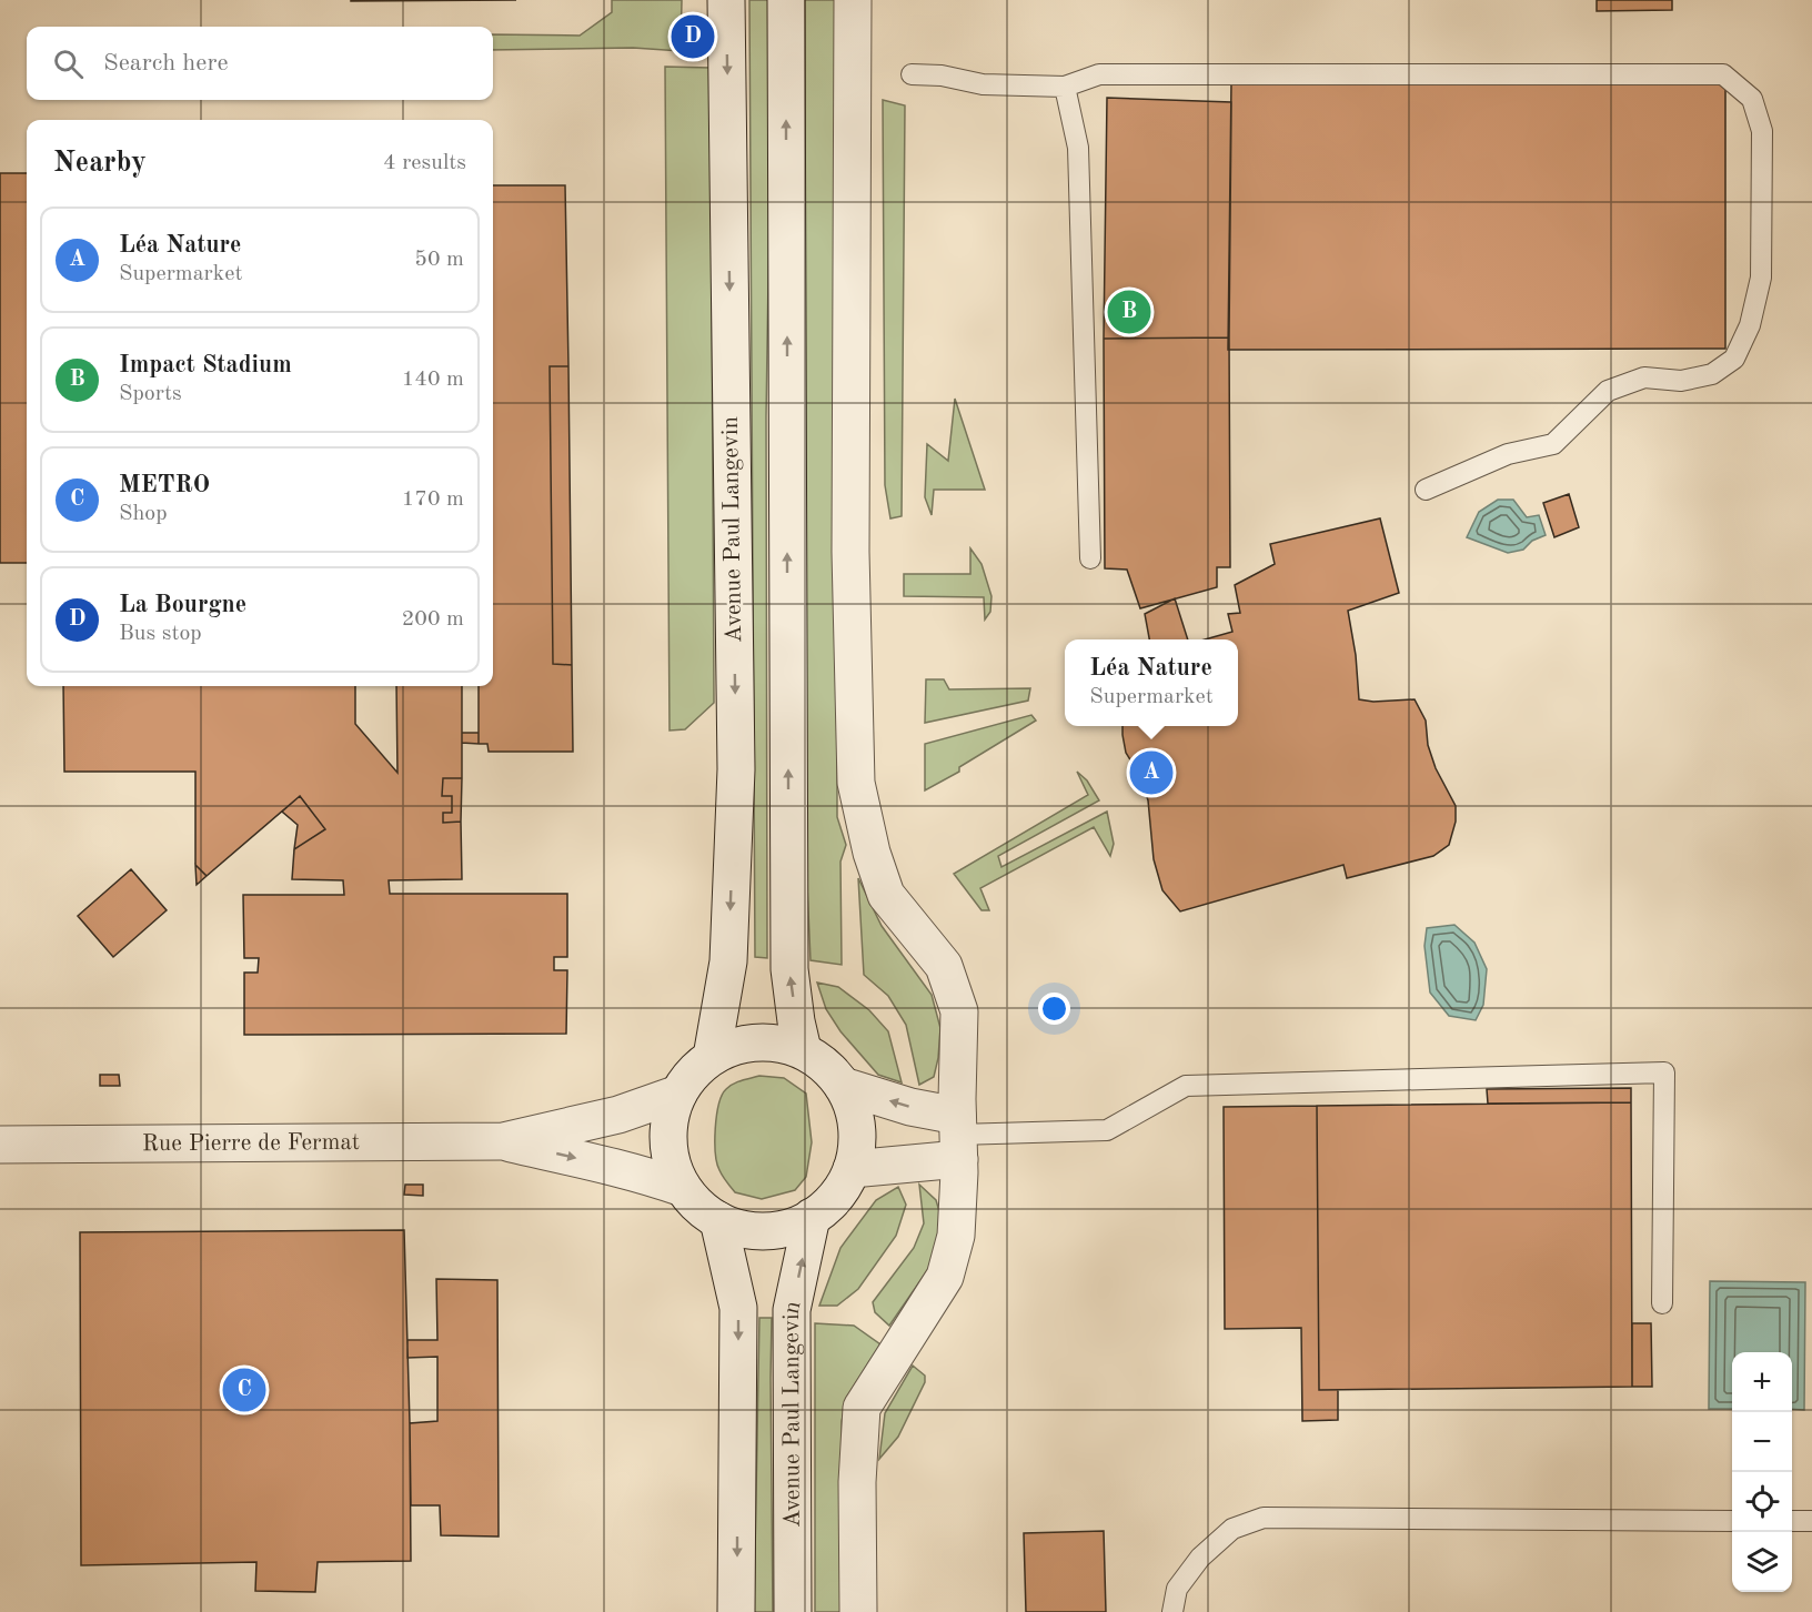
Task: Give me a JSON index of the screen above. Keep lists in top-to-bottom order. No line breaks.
{"streets":{"main road":["Avenue Paul Langevin","Rue Pierre de Fermat"]},"crossings":[["Avenue Paul Langevin","Rue Pierre de Fermat"]],"page":{"pins":["D","B","A","C"],"search":"Search here","heading":["Nearby","4 results"],"list":[{"mark":"A","name":"Léa Nature","note":"Supermarket","value":"50 m"},{"mark":"B","name":"Impact Stadium","note":"Sports","value":"140 m"},{"mark":"C","name":"METRO","note":"Shop","value":"170 m"},{"mark":"D","name":"La Bourgne","note":"Bus stop","value":"200 m"}],"popup":["Léa Nature","Supermarket"],"map_buttons":["+","−"]}}
